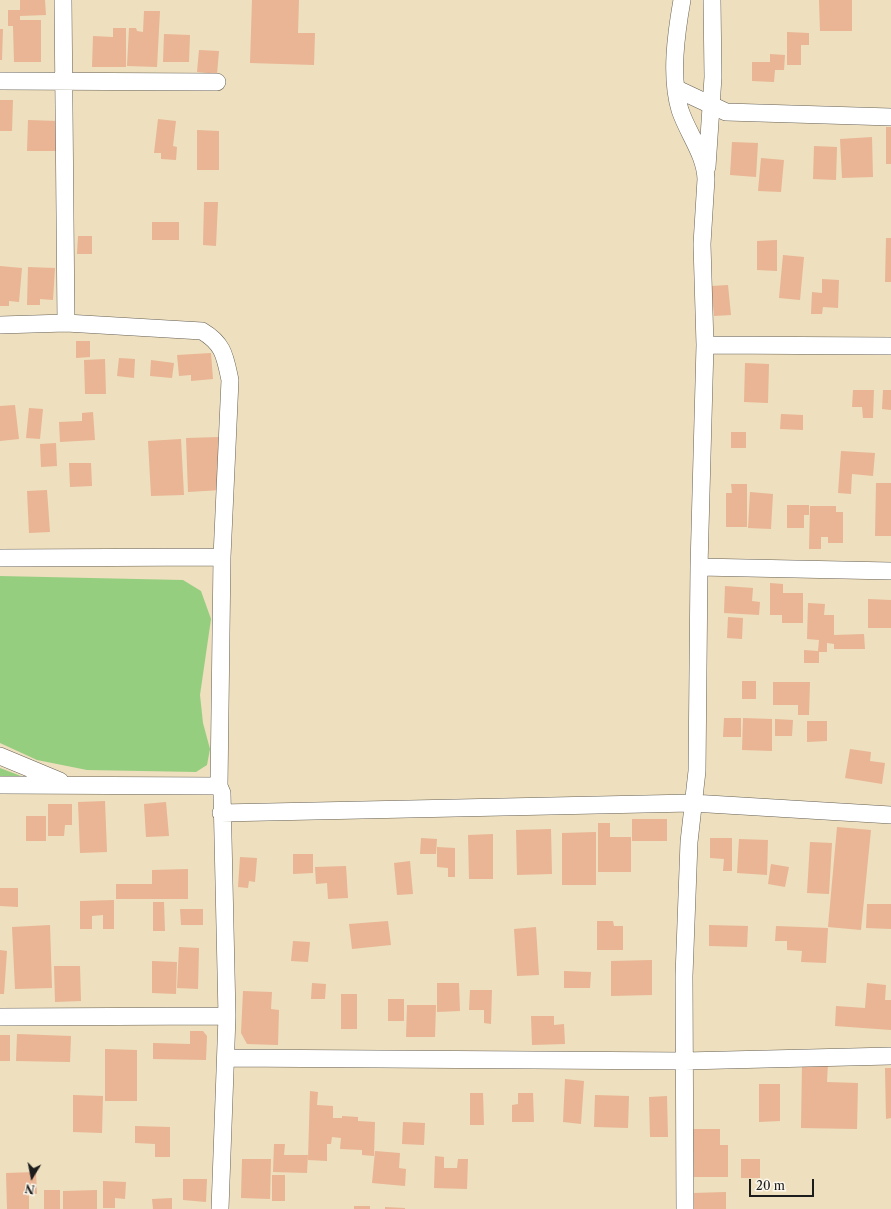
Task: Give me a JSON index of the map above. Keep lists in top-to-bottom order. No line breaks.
{"scale_bar":"20 m","north":"bottom"}
